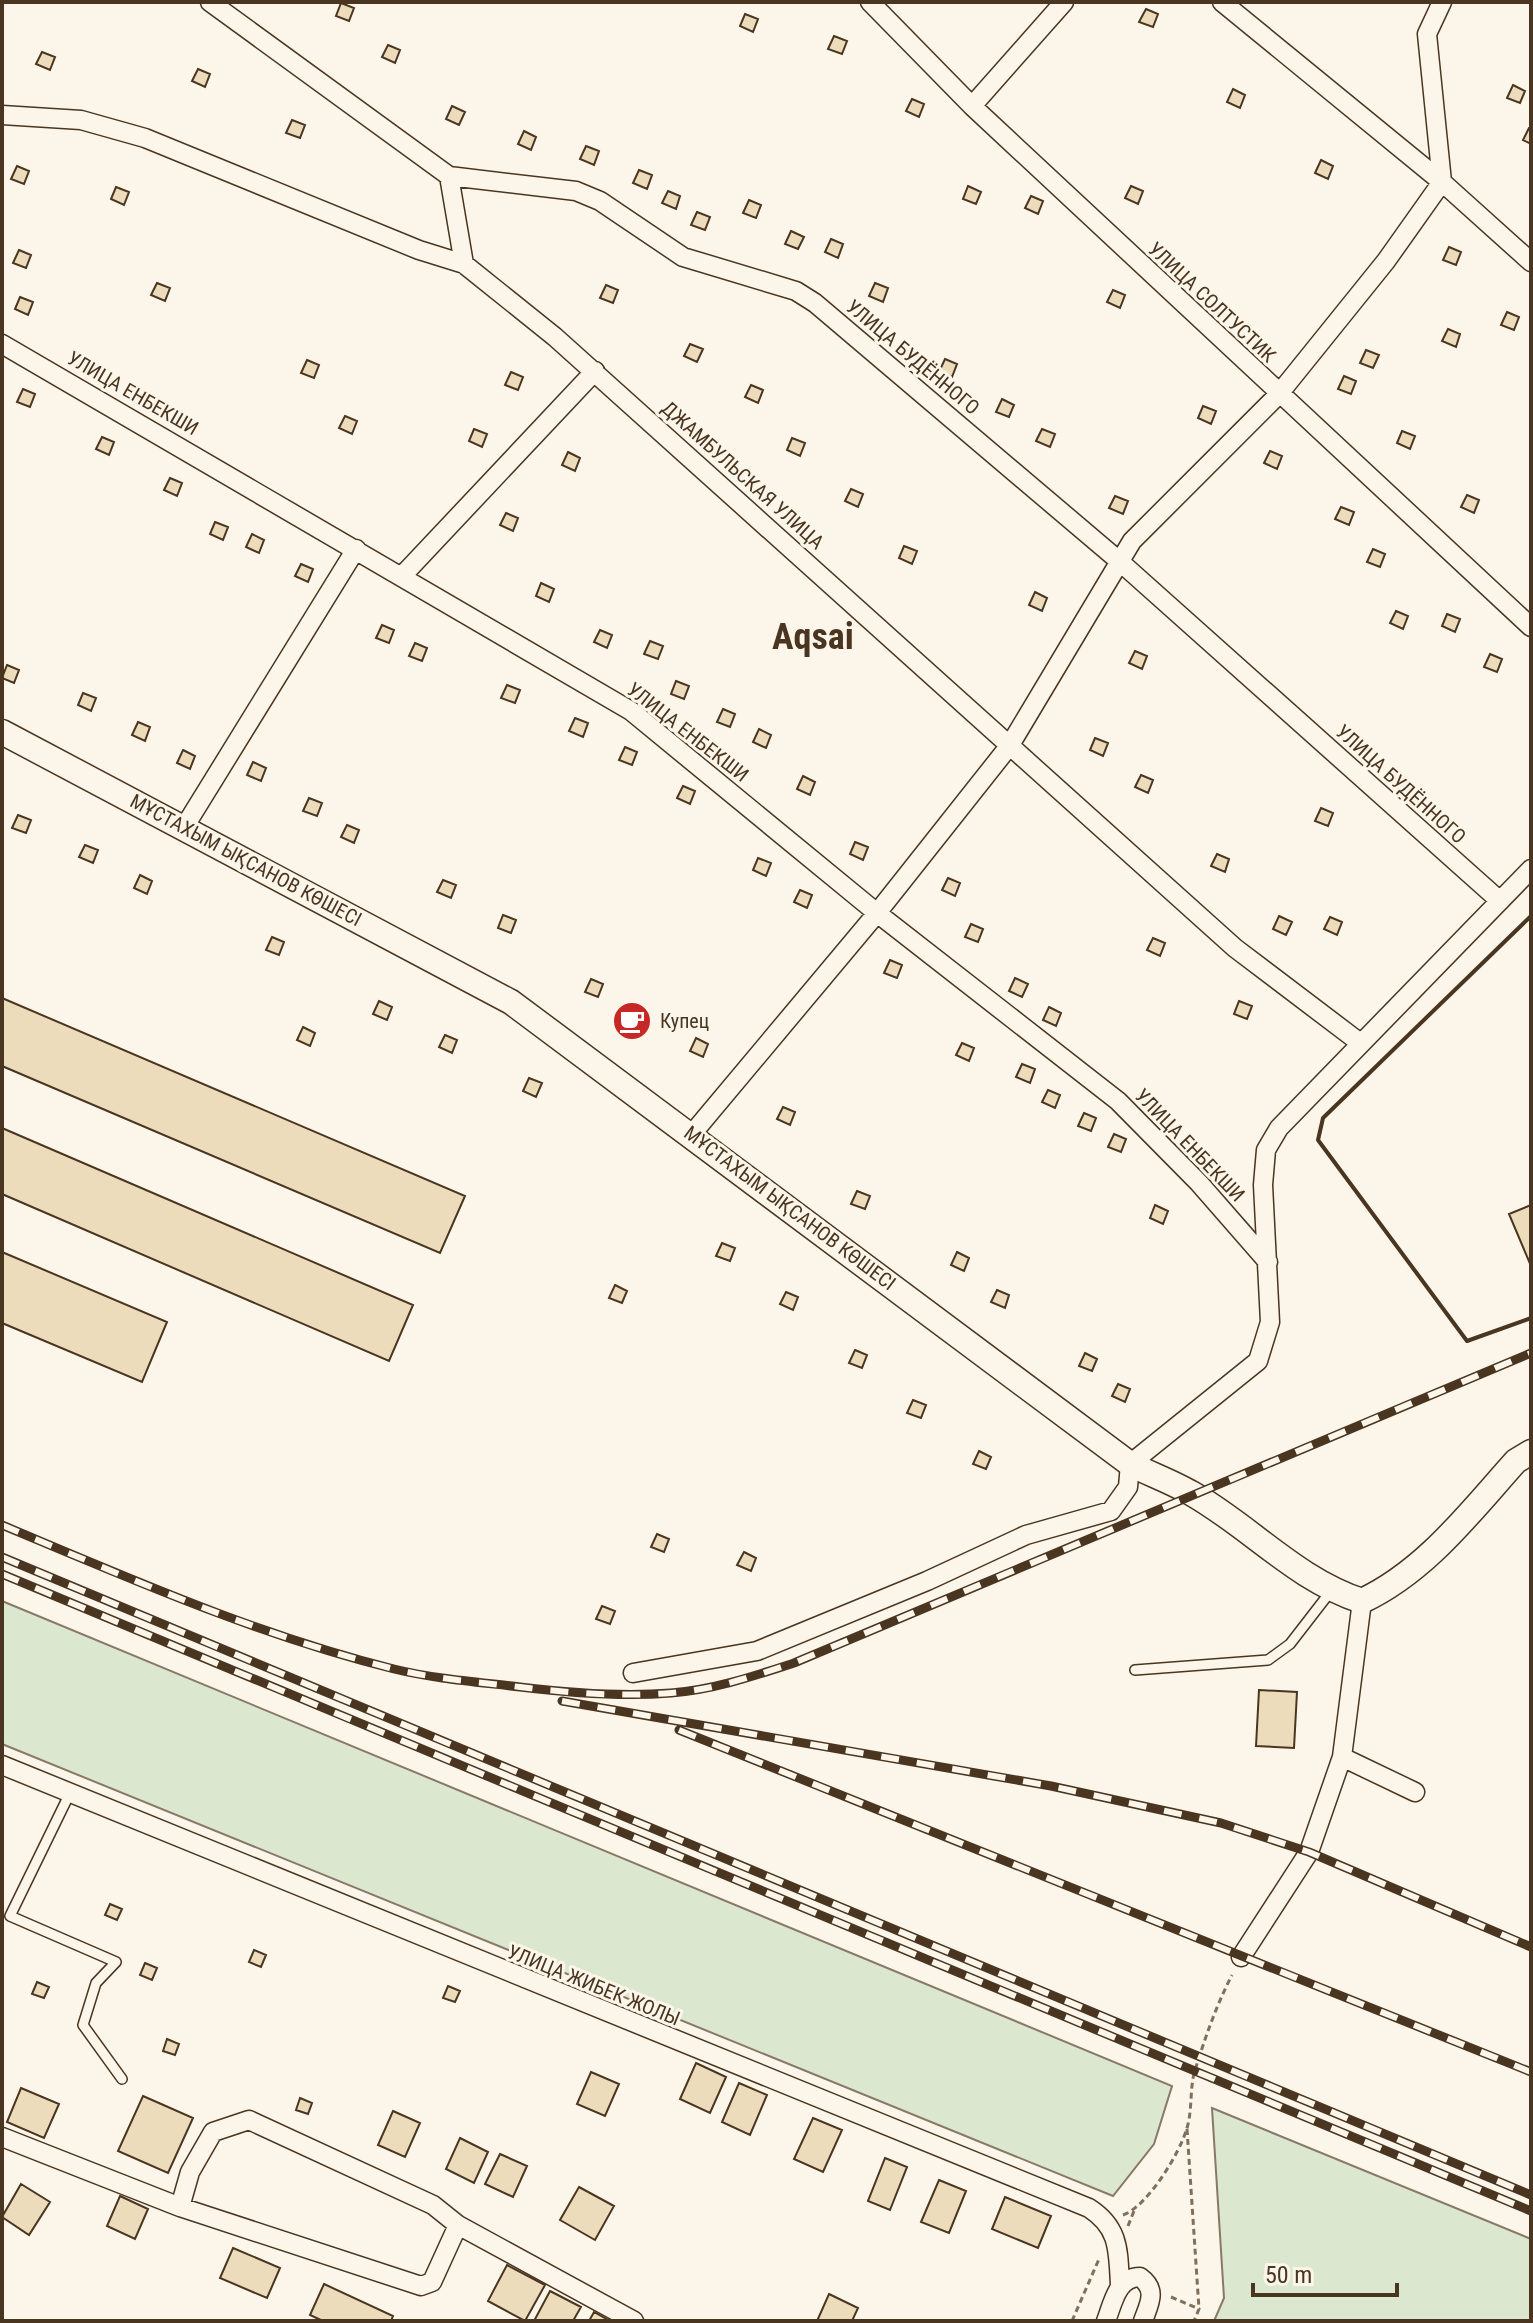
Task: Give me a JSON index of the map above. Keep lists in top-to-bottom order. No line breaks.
{"streets":{"main road":["МҰСТАХЫМ ЫҚСАНОВ КӨШЕСІ"],"street":["УЛИЦА СОЛТУСТИК","УЛИЦА БУДЁННОГО","УЛИЦА ЕНБЕКШИ","ДЖАМБУЛЬСКАЯ УЛИЦА","УЛИЦА ЖИБЕК ЖОЛЫ"]},"districts":["Aqsai"],"places":{"cafe":["Купец"]},"scale_bar":"50 m"}
